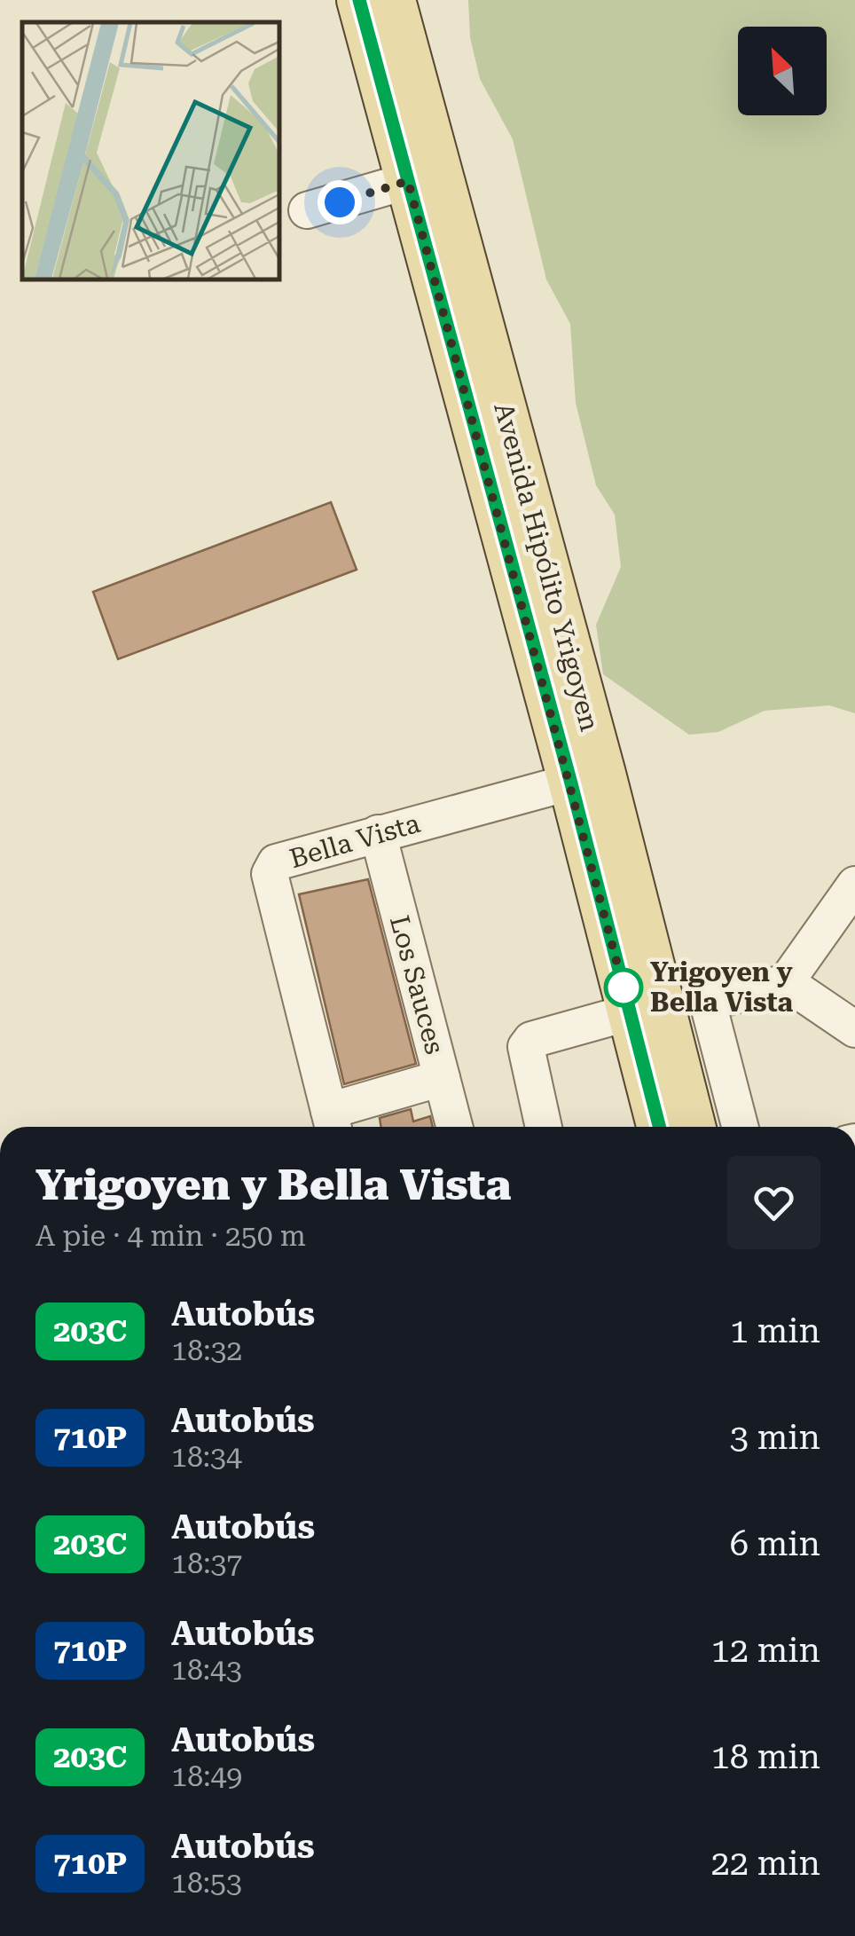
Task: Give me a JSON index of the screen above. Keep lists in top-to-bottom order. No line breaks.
{"streets":{"main road":["Avenida Hipólito Yrigoyen"],"street":["Bella Vista","Los Sauces"]},"crossings":[["Avenida Hipólito Yrigoyen","Bella Vista"],["Bella Vista","Los Sauces"]],"places":["Yrigoyen y Bella Vista"],"lines":["bus line 203C"],"north":"top left","page":{"heading":["Yrigoyen y Bella Vista","A pie · 4 min · 250 m"],"list":[{"mark":"203C","name":"Autobús","note":"18:32","value":"1 min"},{"mark":"710P","name":"Autobús","note":"18:34","value":"3 min"},{"mark":"203C","name":"Autobús","note":"18:37","value":"6 min"},{"mark":"710P","name":"Autobús","note":"18:43","value":"12 min"},{"mark":"203C","name":"Autobús","note":"18:49","value":"18 min"},{"mark":"710P","name":"Autobús","note":"18:53","value":"22 min"}]}}
